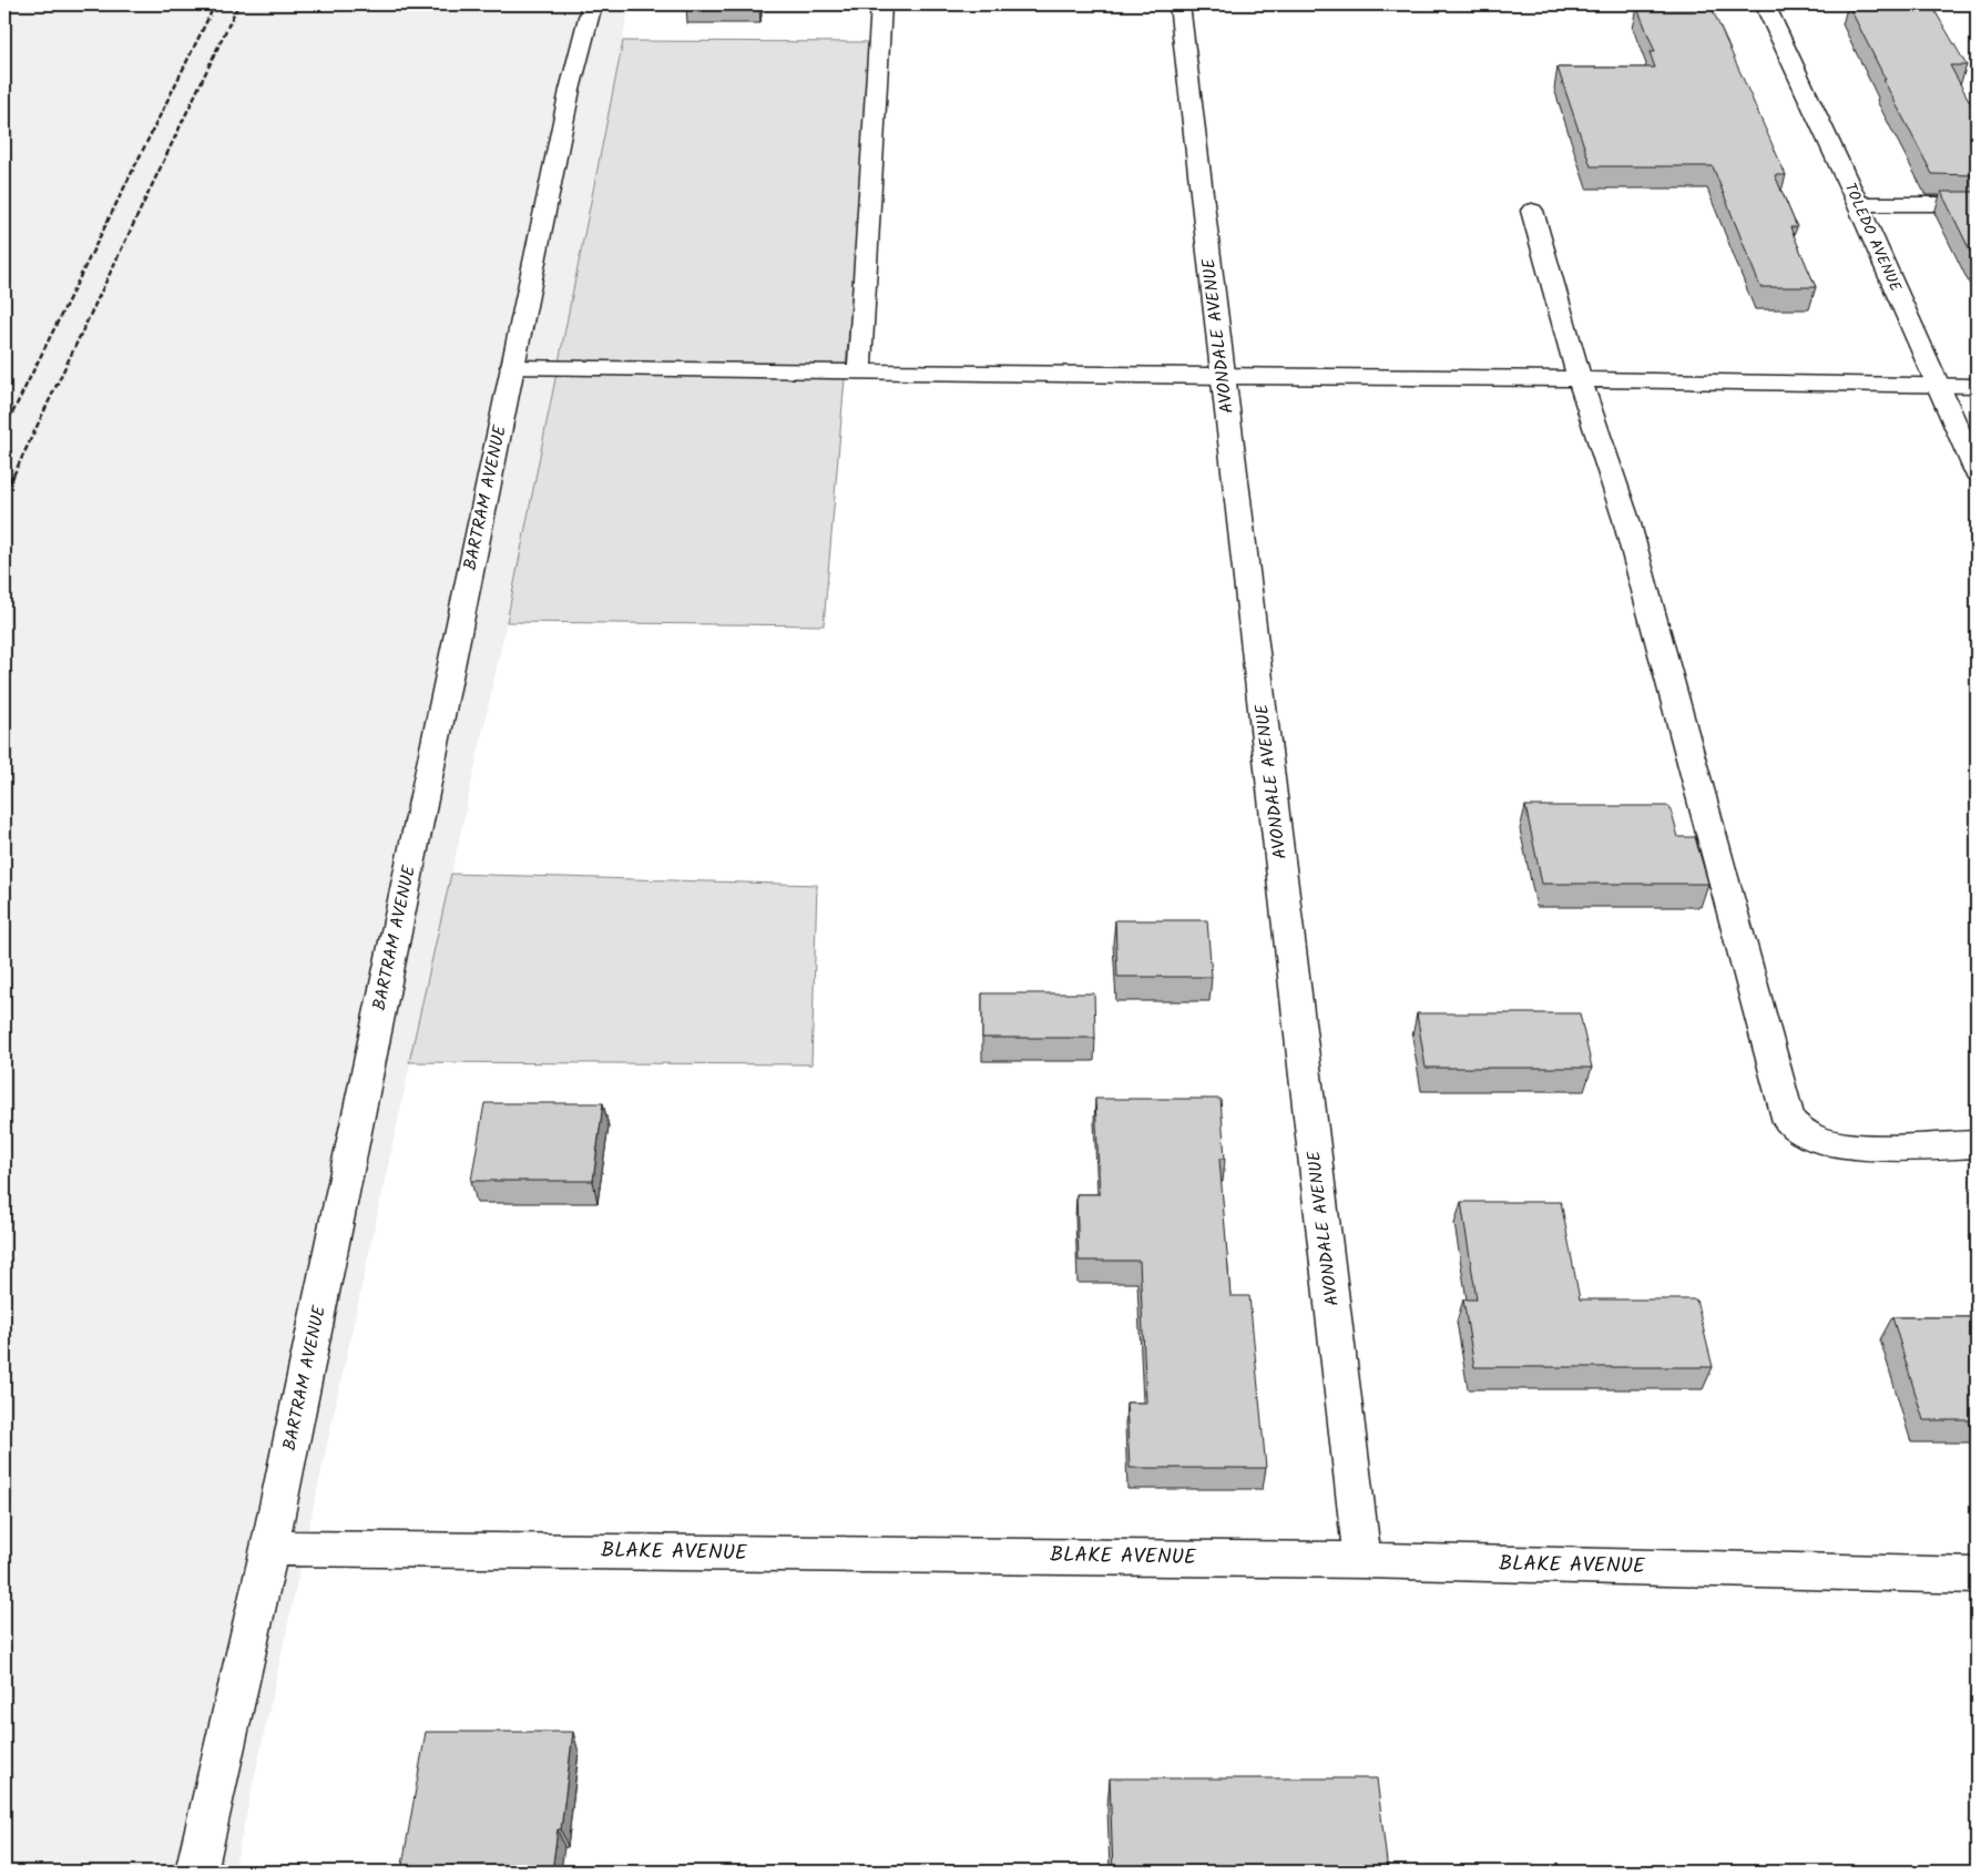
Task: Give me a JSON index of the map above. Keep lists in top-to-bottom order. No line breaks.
{"streets":{"street":["TOLEDO AVENUE","AVONDALE AVENUE","BARTRAM AVENUE","BLAKE AVENUE"]},"crossings":[["AVONDALE AVENUE","BLAKE AVENUE"],["BARTRAM AVENUE","BLAKE AVENUE"]]}
